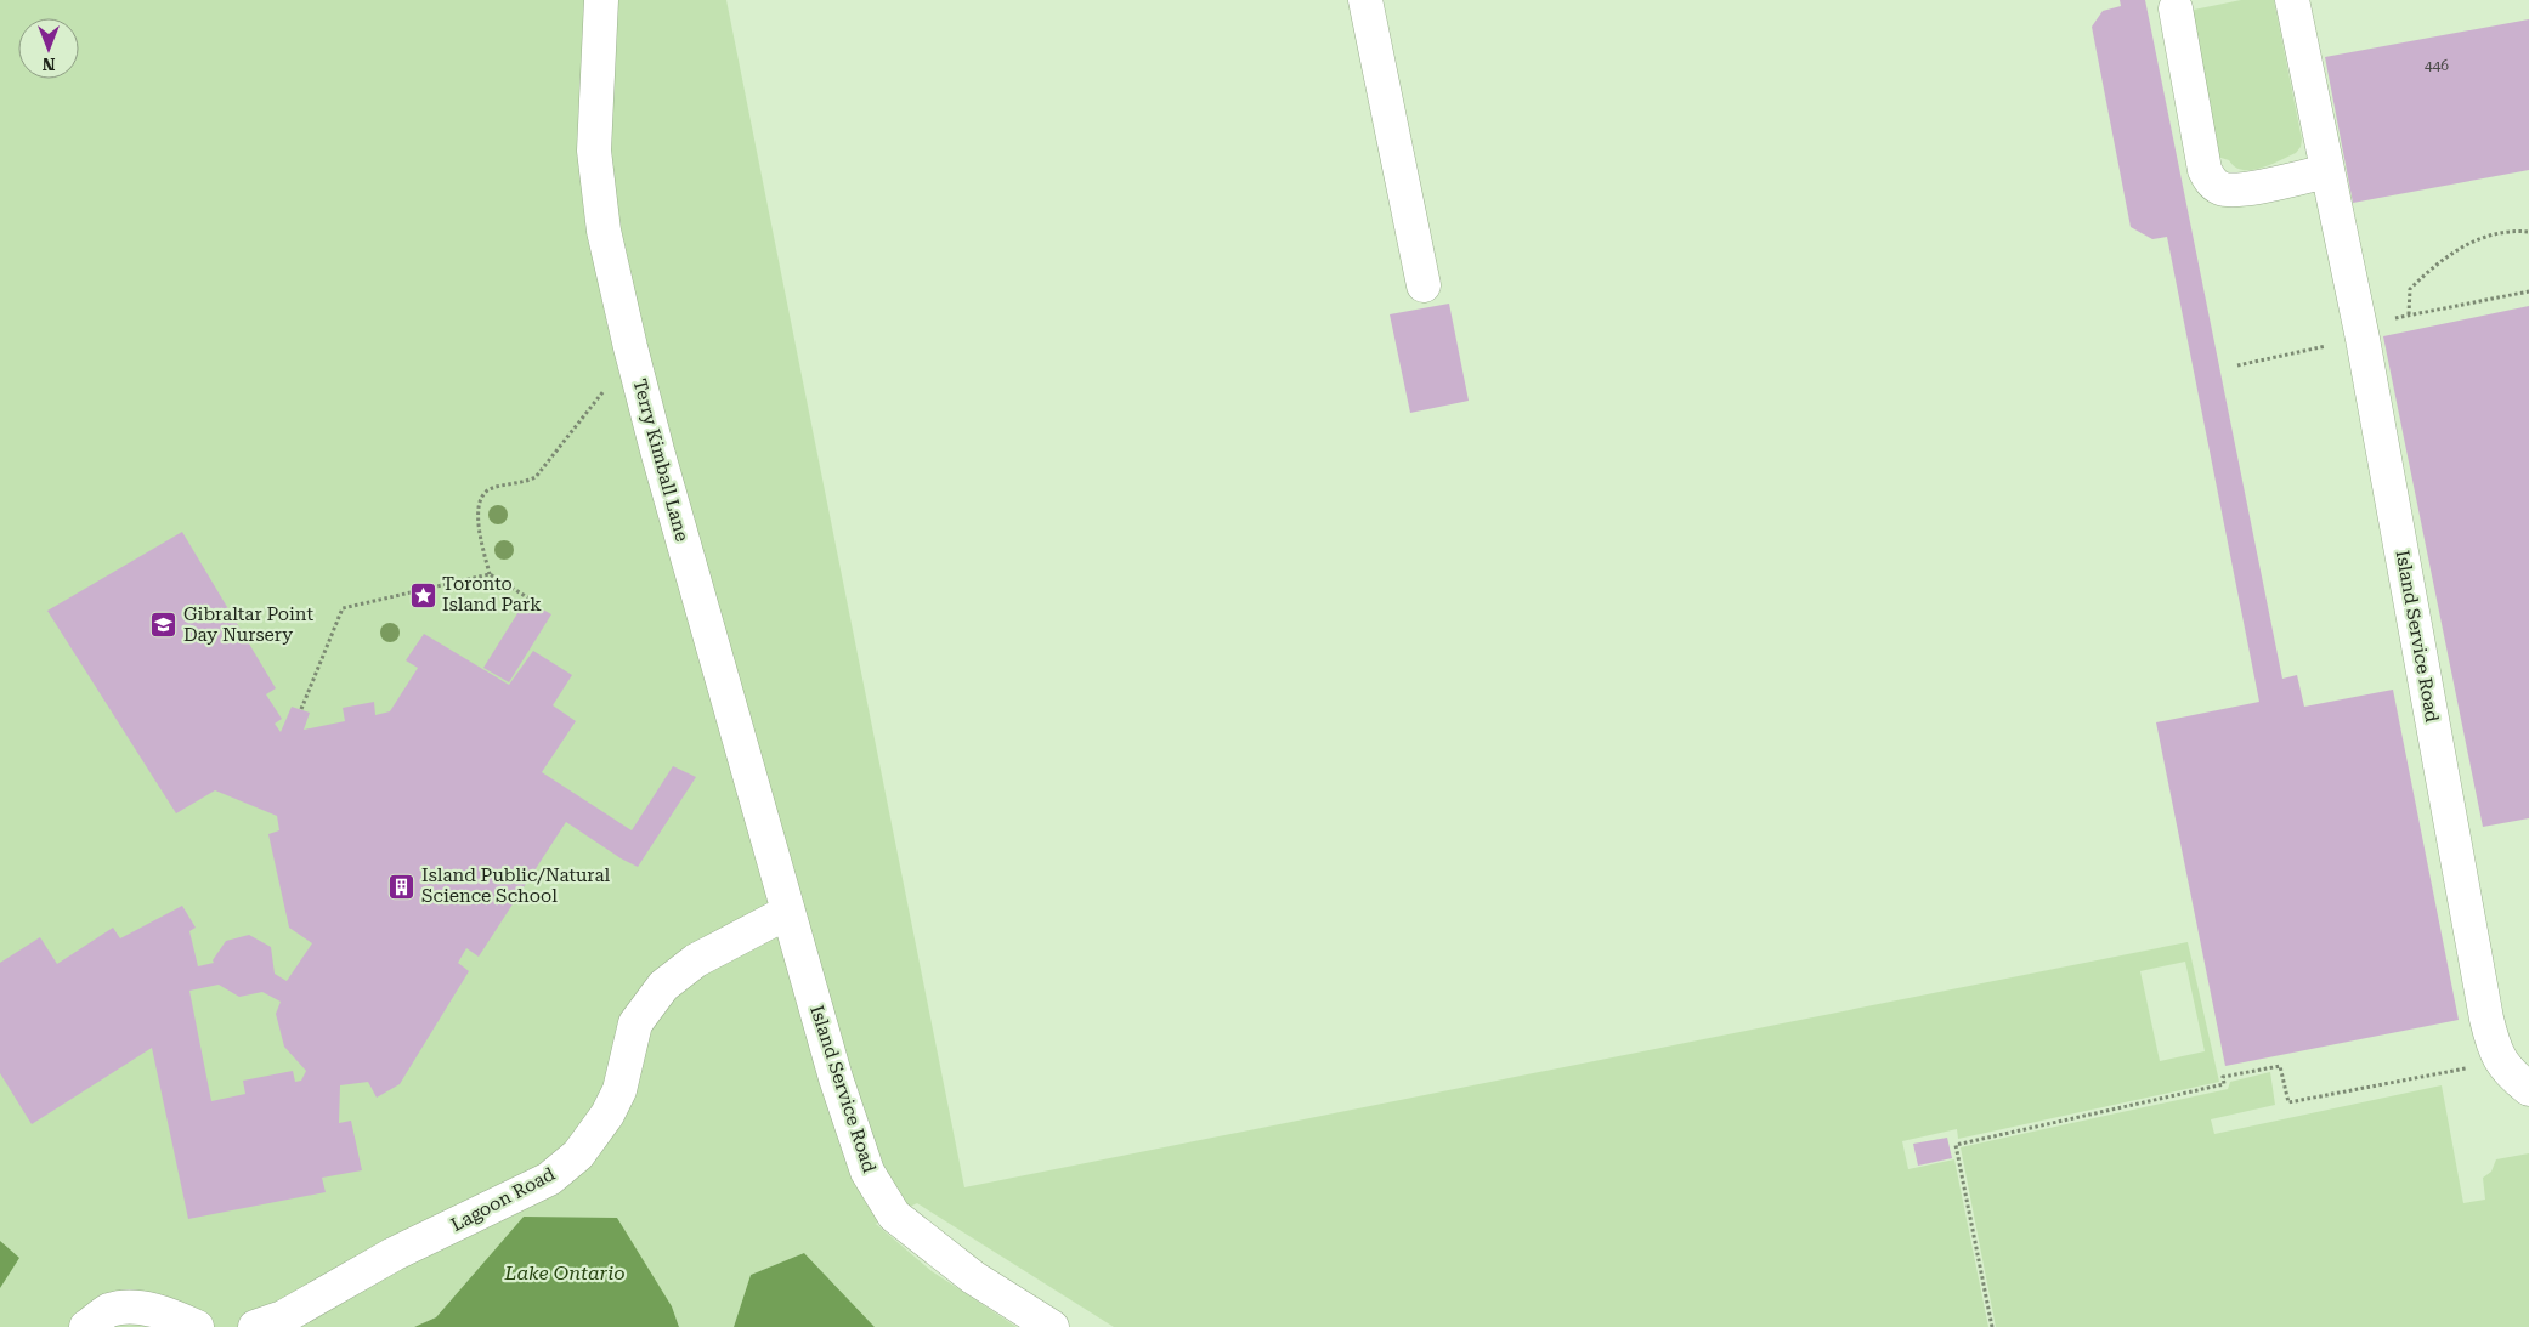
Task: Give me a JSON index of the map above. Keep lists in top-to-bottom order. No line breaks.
{"streets":{"lane":["Terry Kimball Lane","Island Service Road","Lagoon Road"]},"crossings":[["Terry Kimball Lane","Island Service Road"],["Terry Kimball Lane","Lagoon Road"],["Island Service Road","Lagoon Road"]],"water":["Lake Ontario"],"places":{"place":["Toronto Island Park"],"school or university":["Gibraltar Point Day Nursery"],"building":["Island Public/Natural Science School"]},"house_numbers":["446"],"north":"bottom"}
